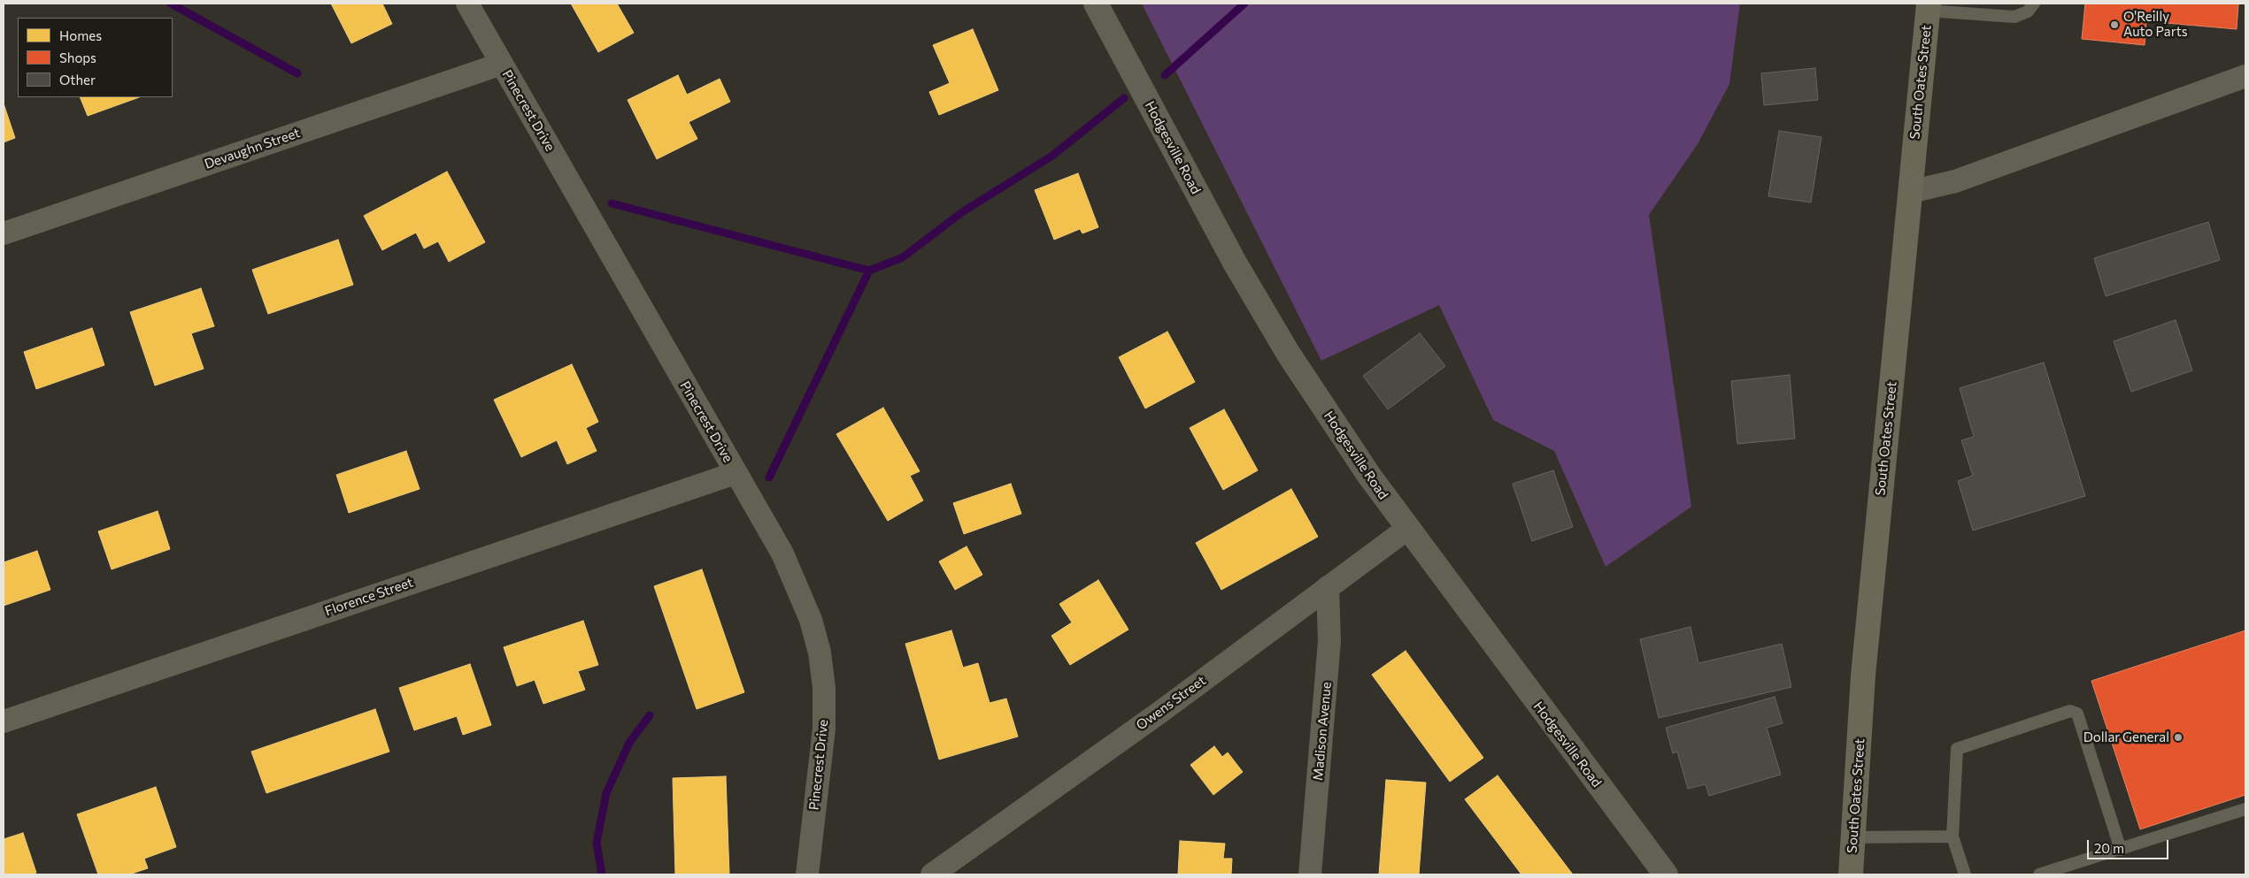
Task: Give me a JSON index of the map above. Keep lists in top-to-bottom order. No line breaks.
{"streets":{"main road":["South Oates Street"],"street":["Pinecrest Drive","Hodgesville Road","Devaughn Street","Florence Street","Owens Street","Madison Avenue"]},"crossings":[["Pinecrest Drive","Devaughn Street"],["Pinecrest Drive","Florence Street"],["Hodgesville Road","Owens Street"],["Owens Street","Madison Avenue"]],"places":["O'Reilly Auto Parts","Dollar General"],"legend":["Homes","Shops","Other"],"scale_bar":"20 m"}
